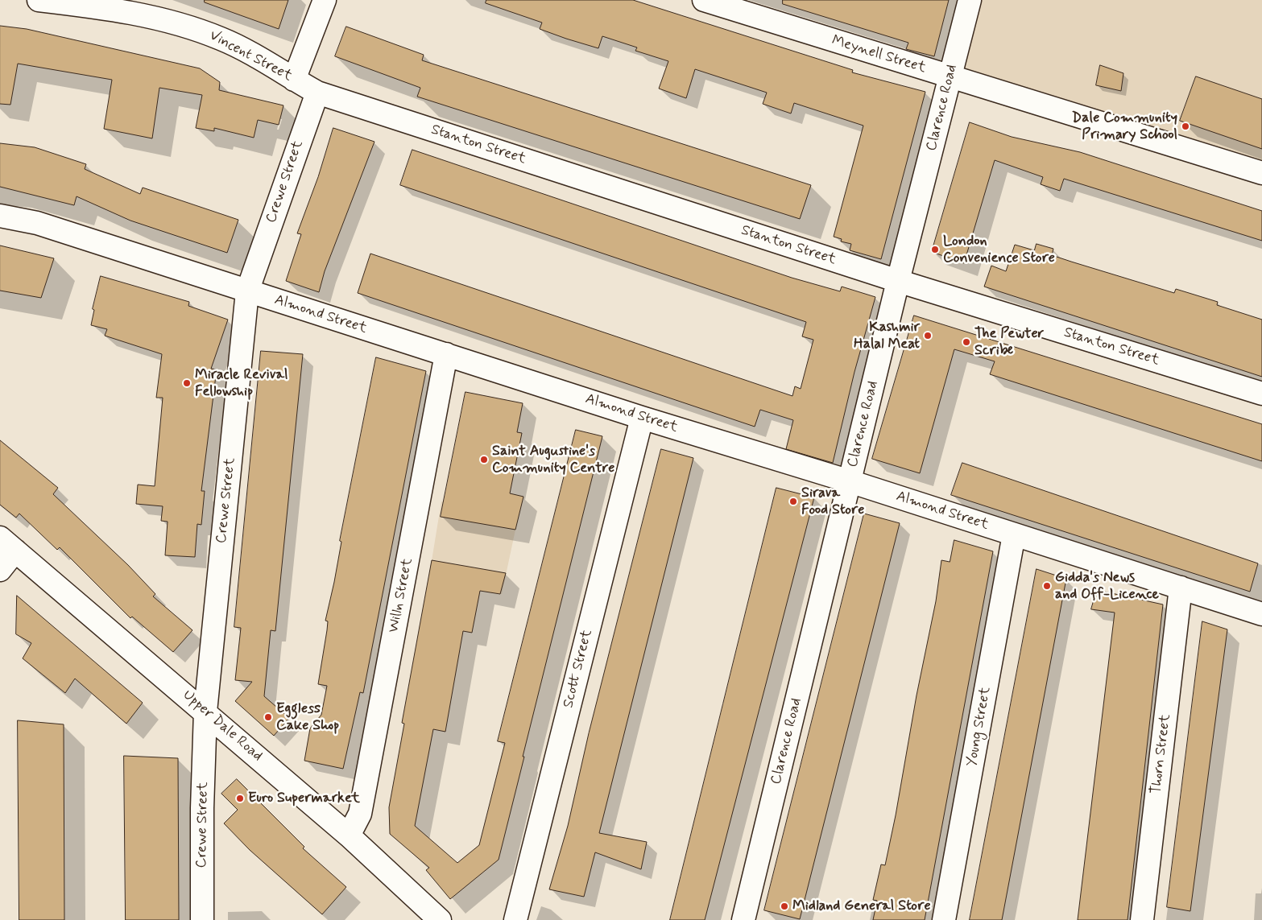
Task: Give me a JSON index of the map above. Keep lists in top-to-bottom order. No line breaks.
{"streets":{"street":["Meynell Street","Vincent Street","Clarence Road","Stanton Street","Crewe Street","Almond Street","Willn Street","Scott Street","Upper Dale Road","Young Street","Thorn Street"]},"crossings":[["Meynell Street","Clarence Road"],["Vincent Street","Stanton Street"],["Vincent Street","Crewe Street"],["Clarence Road","Stanton Street"],["Clarence Road","Almond Street"],["Stanton Street","Crewe Street"],["Crewe Street","Almond Street"],["Crewe Street","Upper Dale Road"],["Almond Street","Willn Street"],["Almond Street","Scott Street"],["Almond Street","Young Street"],["Almond Street","Thorn Street"],["Willn Street","Upper Dale Road"]],"places":["Dale Community Primary School","London Convenience Store","Kashmir Halal Meat","The Pewter Scribe","Miracle Revival Fellowship","Saint Augustine's Community Centre","Sirava Food Store","Gidda's News and Off-Licence","Eggless Cake Shop","Euro Supermarket","Midland General Store"]}
